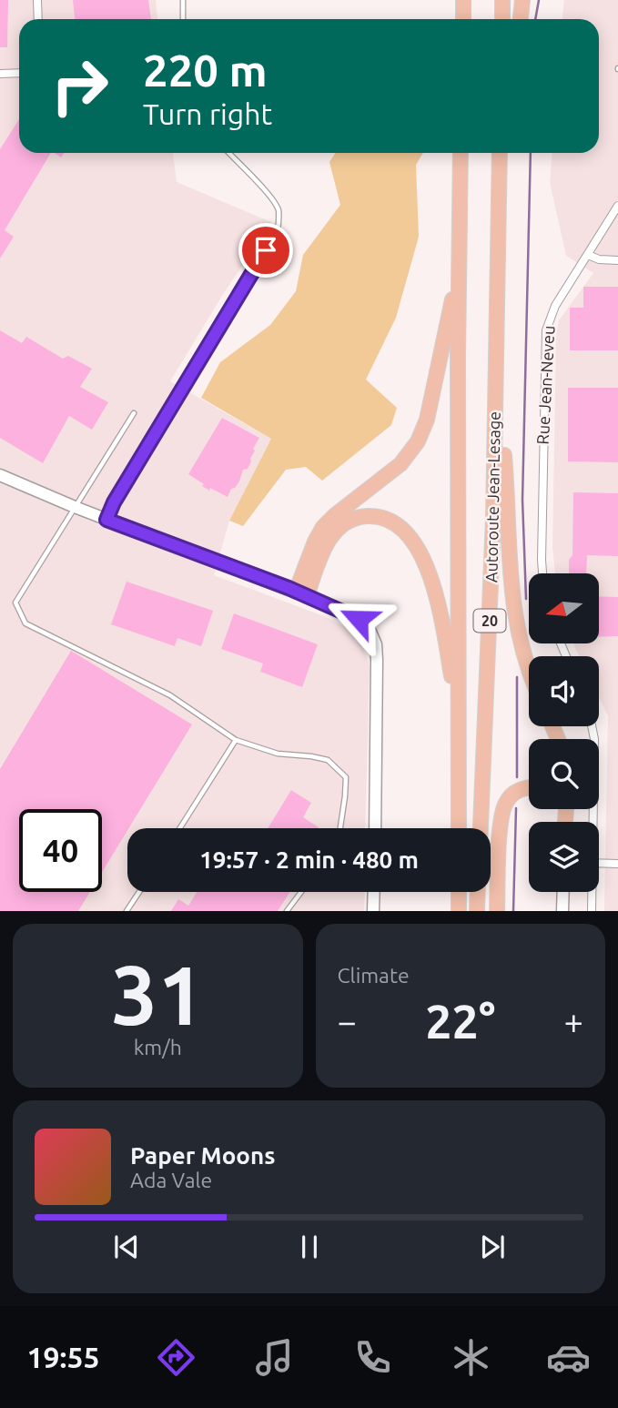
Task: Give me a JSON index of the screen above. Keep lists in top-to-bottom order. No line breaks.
{"streets":{"highway":["Autoroute Jean-Lesage","20"],"street":["Rue Jean-Neveu"]},"north":"left","page":{"turn":["220 m","Turn right"],"limit":"40","trip":"19:57 · 2 min · 480 m","tile":[["31","km/h"],"Climate"],"heat":["−","22°","+"],"song":["Paper Moons","Ada Vale"],"tabs":"19:55"}}
